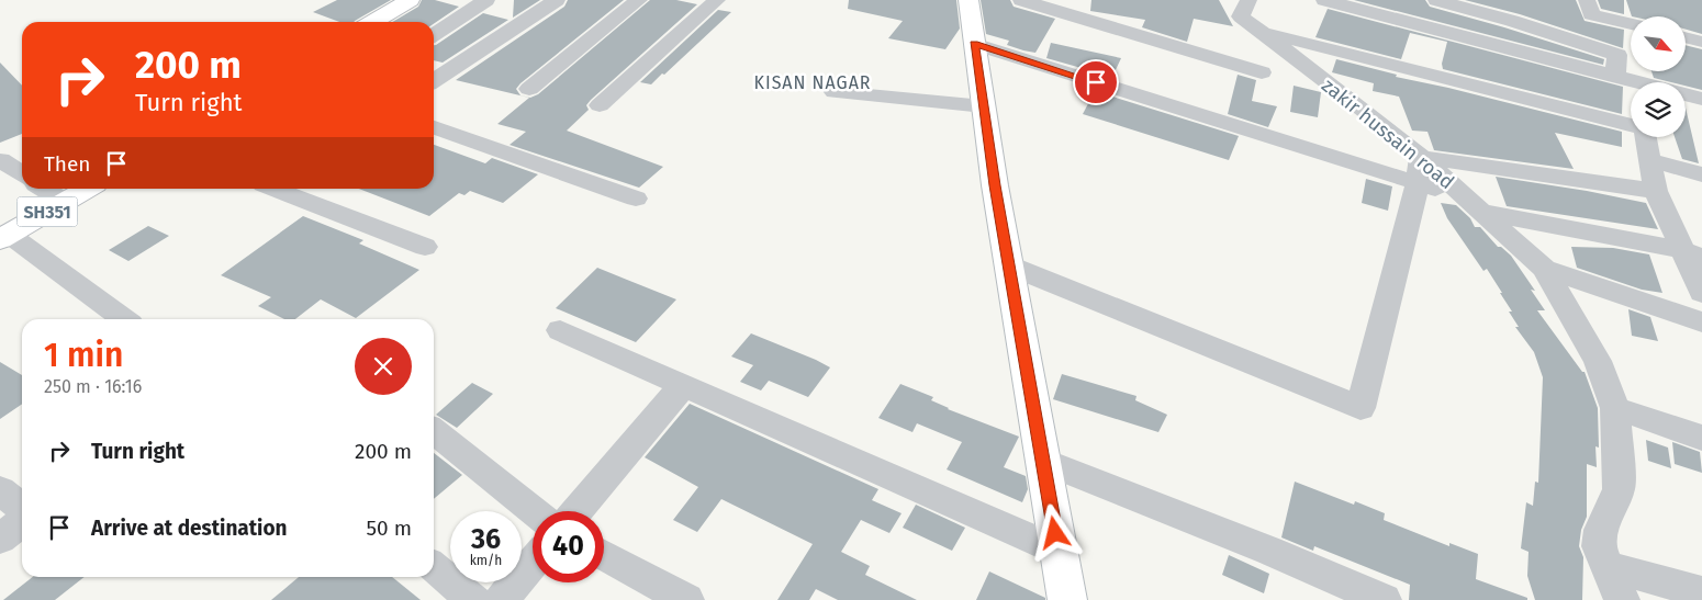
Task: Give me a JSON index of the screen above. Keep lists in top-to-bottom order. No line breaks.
{"streets":{"street":["zakir hussain road","SH351"]},"districts":["KISAN NAGAR"],"north":"bottom right","page":{"turn":["200 m","Turn right"],"then":"Then","heading":["1 min","250 m · 16:16"],"list":[{"name":"Turn right","value":"200 m"},{"name":"Arrive at destination","value":"50 m"}],"speed":"36 km/h","limit":"40"}}
